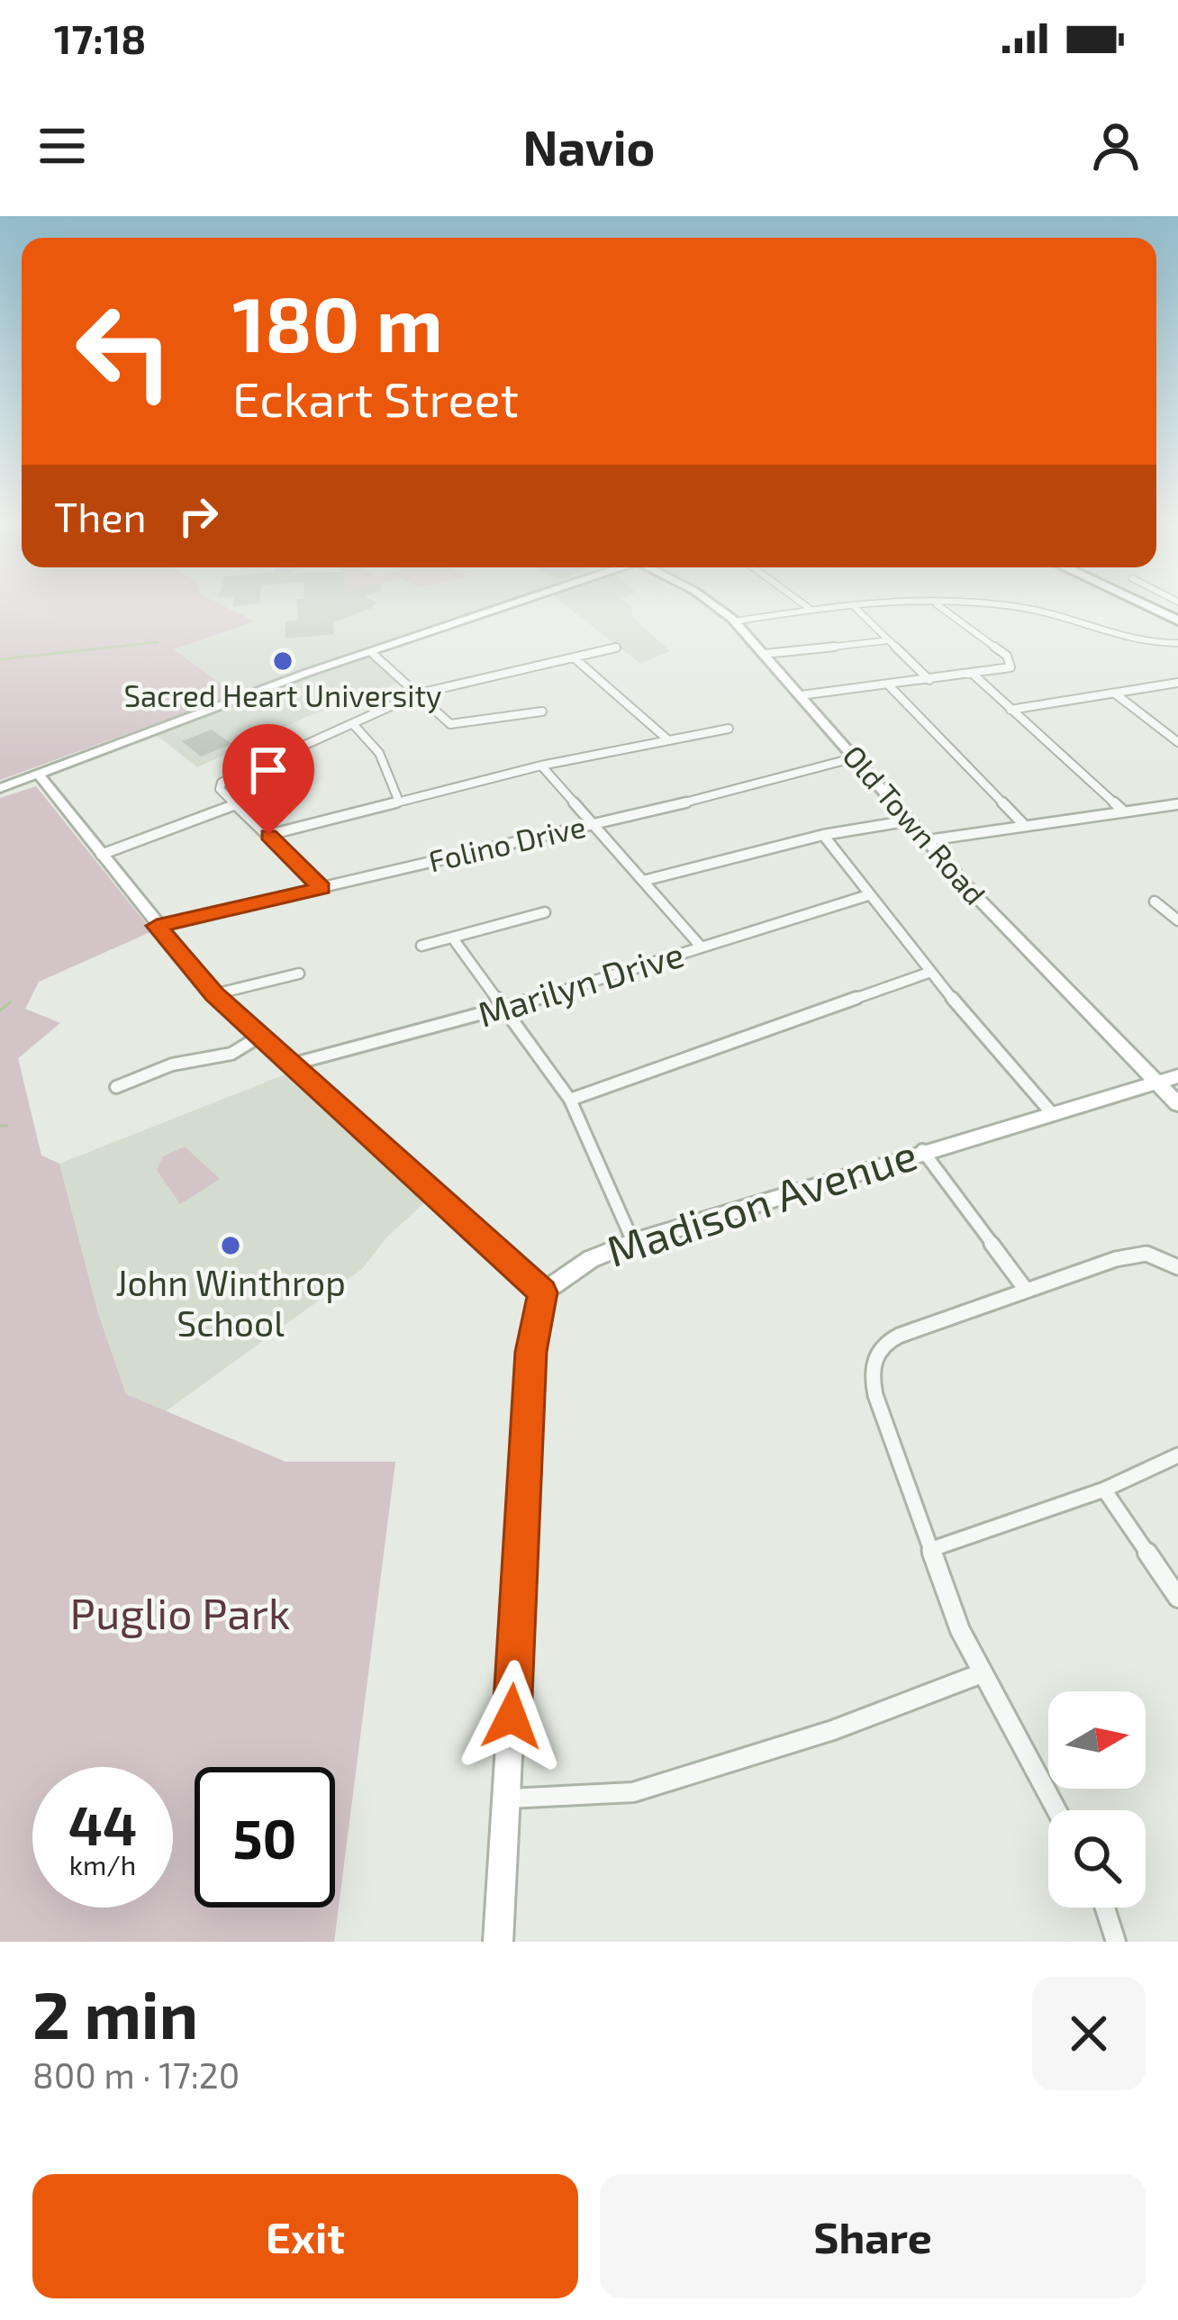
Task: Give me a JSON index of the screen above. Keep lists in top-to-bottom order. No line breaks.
{"streets":{"main road":["Old Town Road","Madison Avenue"],"street":["Folino Drive","Marilyn Drive"]},"crossings":[["Old Town Road","Folino Drive"],["Old Town Road","Madison Avenue"]],"parks":["Puglio Park"],"places":["Sacred Heart University","John Winthrop School"],"north":"right","page":{"status":"17:18","header":"Navio","turn":["180 m","Eckart Street"],"then":"Then","speed":"44 km/h","limit":"50","heading":["2 min","800 m · 17:20"],"buttons":["Exit","Share"]}}
